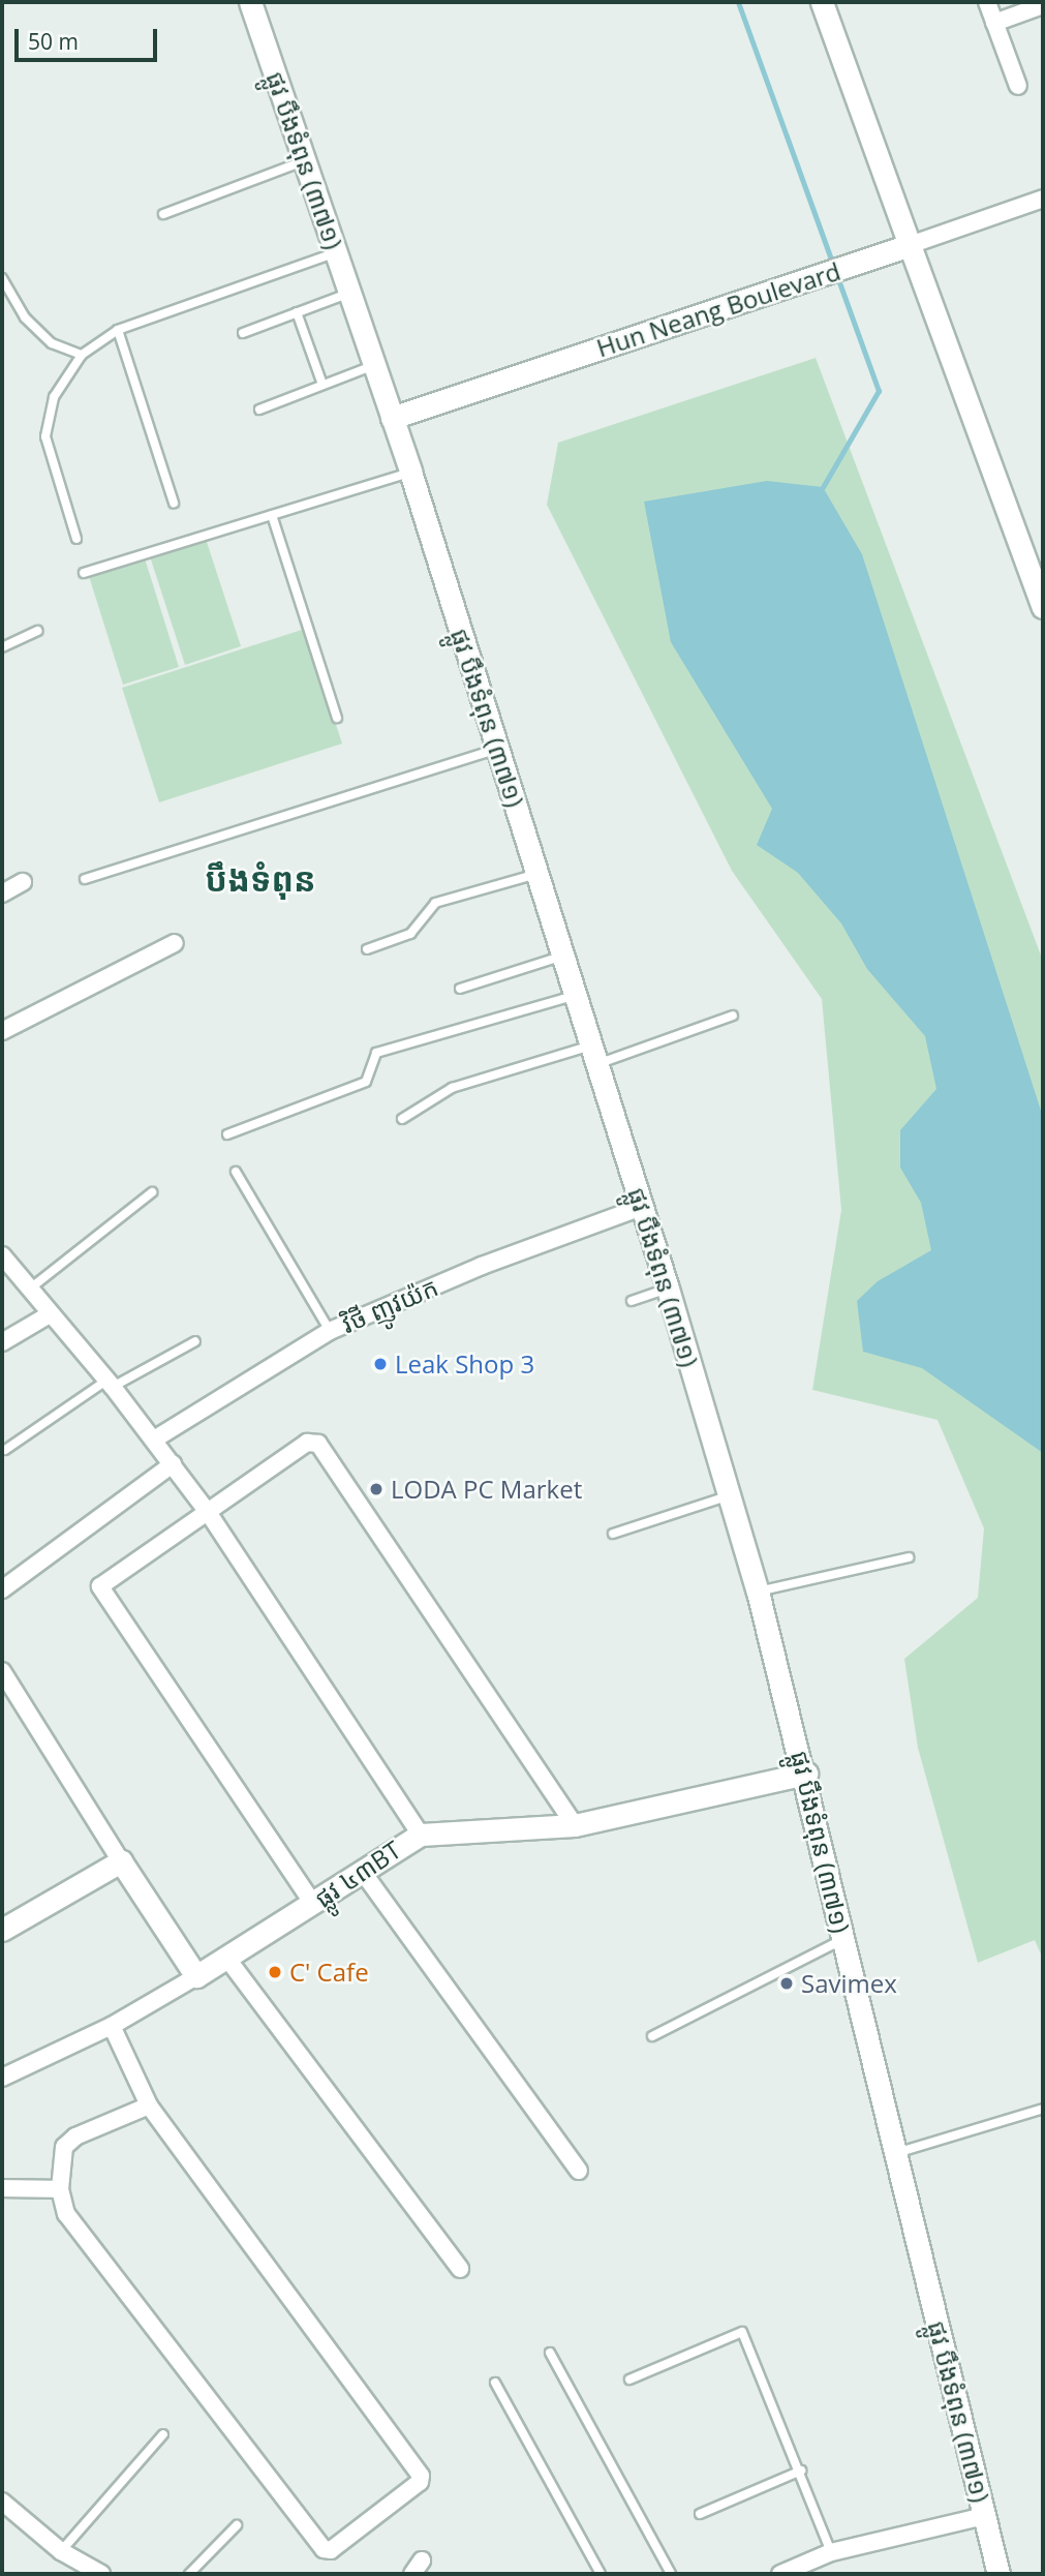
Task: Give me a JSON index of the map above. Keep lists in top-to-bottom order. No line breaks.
{"streets":{"main road":["ផ្លូវ បឹងទំពុន (៣៧១)","Hun Neang Boulevard","ផ្លូវ ៤៣BT"],"street":["វិថី ញូវយ៉ក"]},"crossings":[["ផ្លូវ បឹងទំពុន (៣៧១)","Hun Neang Boulevard"],["ផ្លូវ បឹងទំពុន (៣៧១)","វិថី ញូវយ៉ក"],["ផ្លូវ បឹងទំពុន (៣៧១)","ផ្លូវ ៤៣BT"]],"districts":["បឹងទំពុន"],"places":["Leak Shop 3","LODA PC Market","C' Cafe","Savimex"],"scale_bar":"50 m"}
